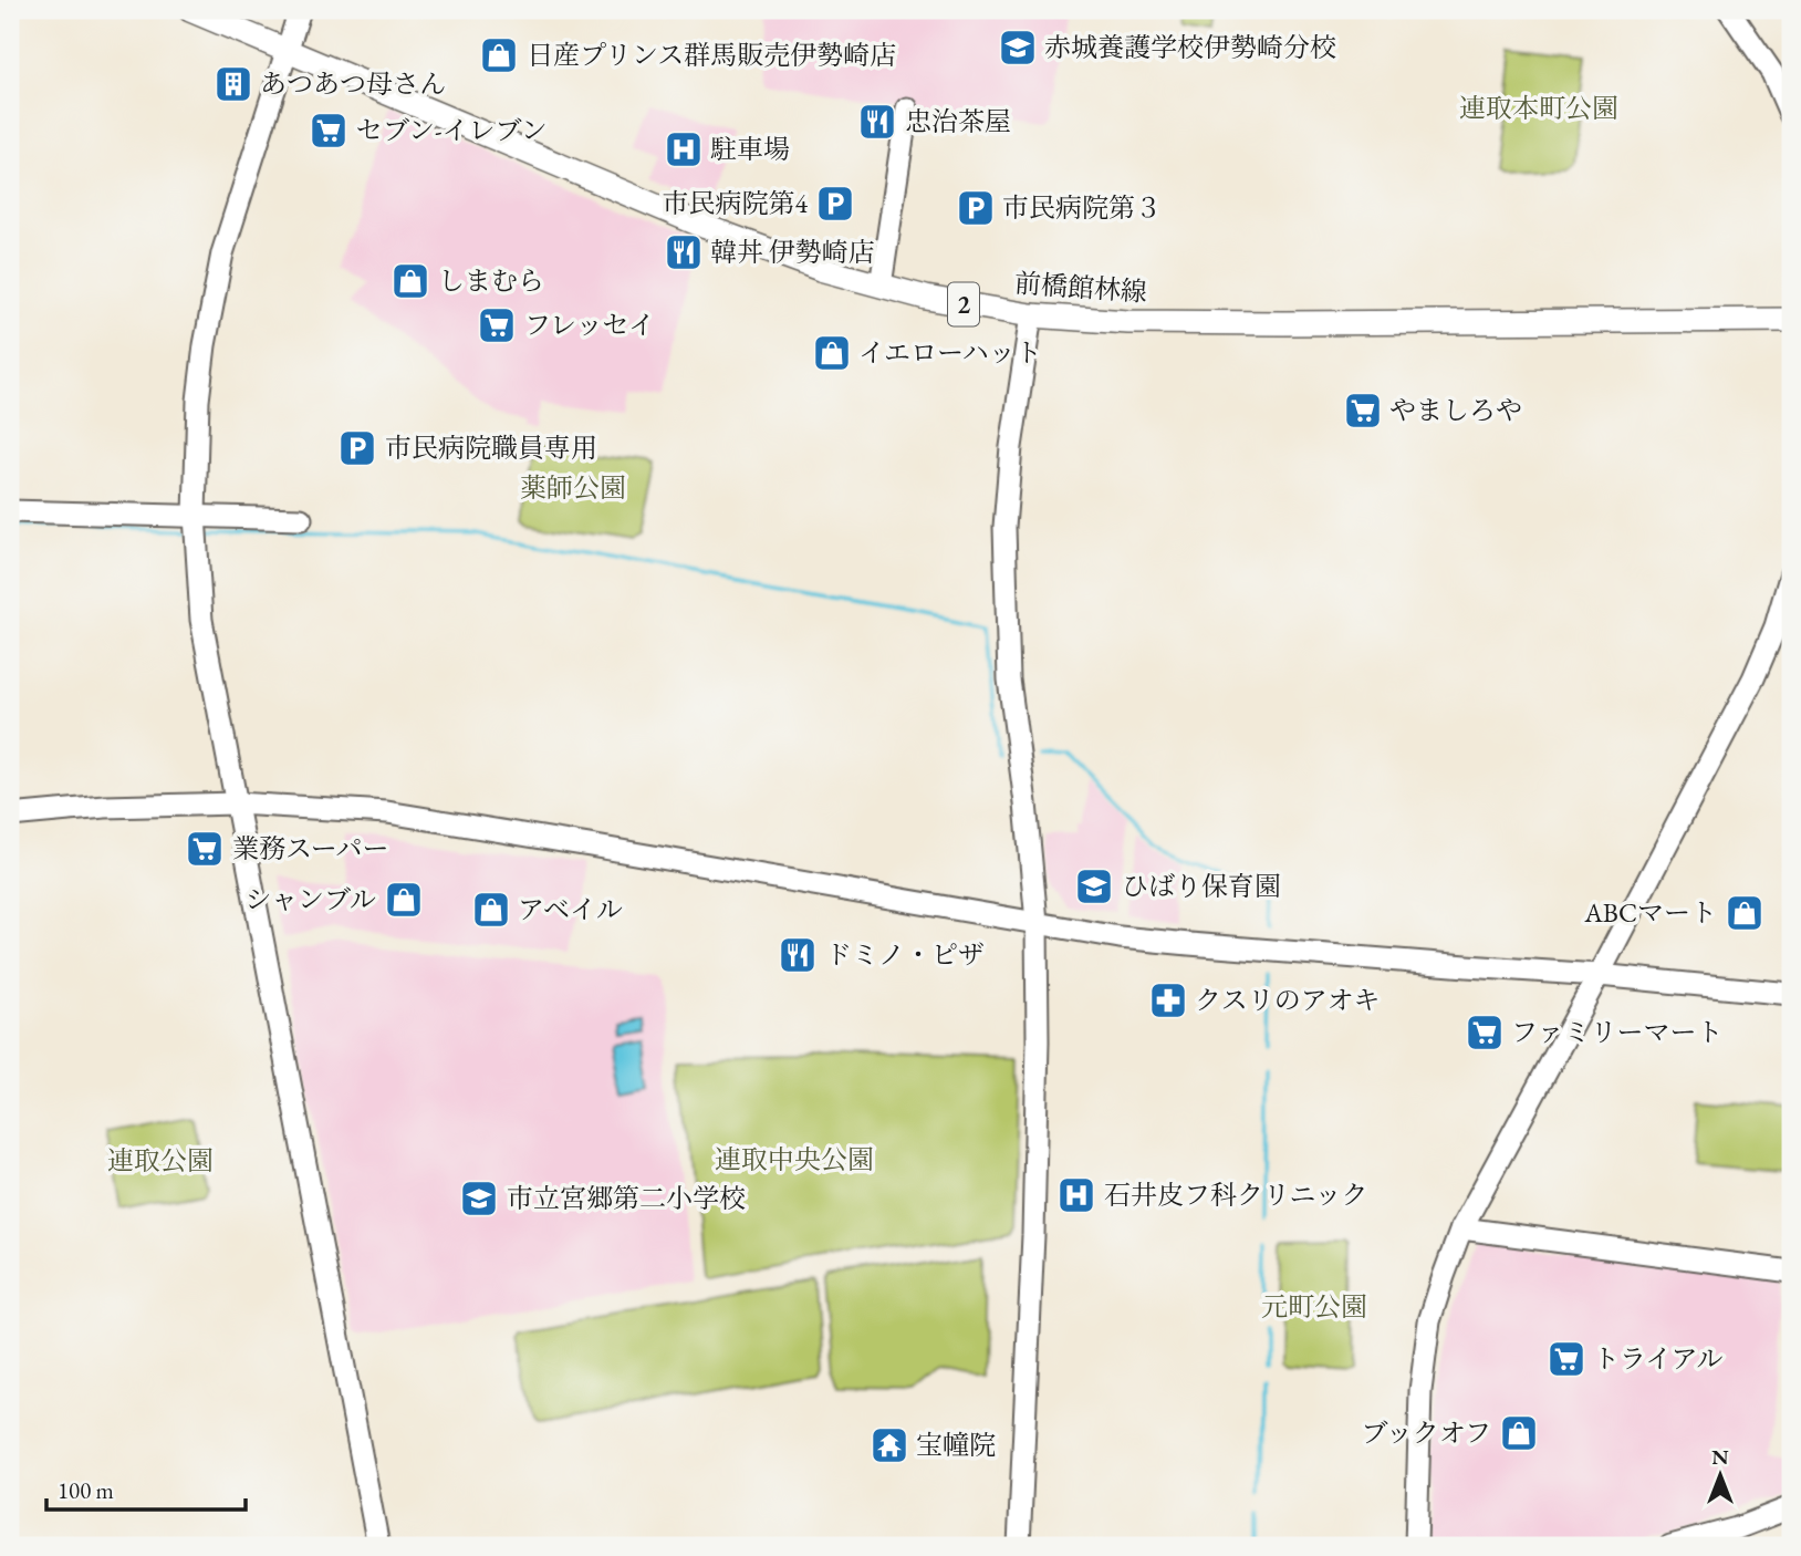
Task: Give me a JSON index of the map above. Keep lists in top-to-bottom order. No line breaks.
{"streets":{"main road":["前橋館林線","2"]},"parks":["連取本町公園","薬師公園","連取中央公園","連取公園","元町公園"],"places":{"school or university":["赤城養護学校伊勢崎分校","ひばり保育園","市立宮郷第二小学校"],"shop":["日産プリンス群馬販売伊勢崎店","しまむら","イエローハット","シャンブル","アベイル","ABCマート","ブックオフ"],"building":["あつあつ母さん"],"restaurant":["忠治茶屋","韓丼 伊勢崎店","ドミノ・ピザ"],"supermarket":["セブン-イレブン","フレッセイ","やましろや","業務スーパー","ファミリーマート","トライアル"],"hospital":["駐車場","石井皮フ科クリニック"],"parking":["市民病院第4","市民病院第３","市民病院職員専用"],"pharmacy":["クスリのアオキ"],"temple":["宝幢院"]},"scale_bar":"100 m","north":"top"}
